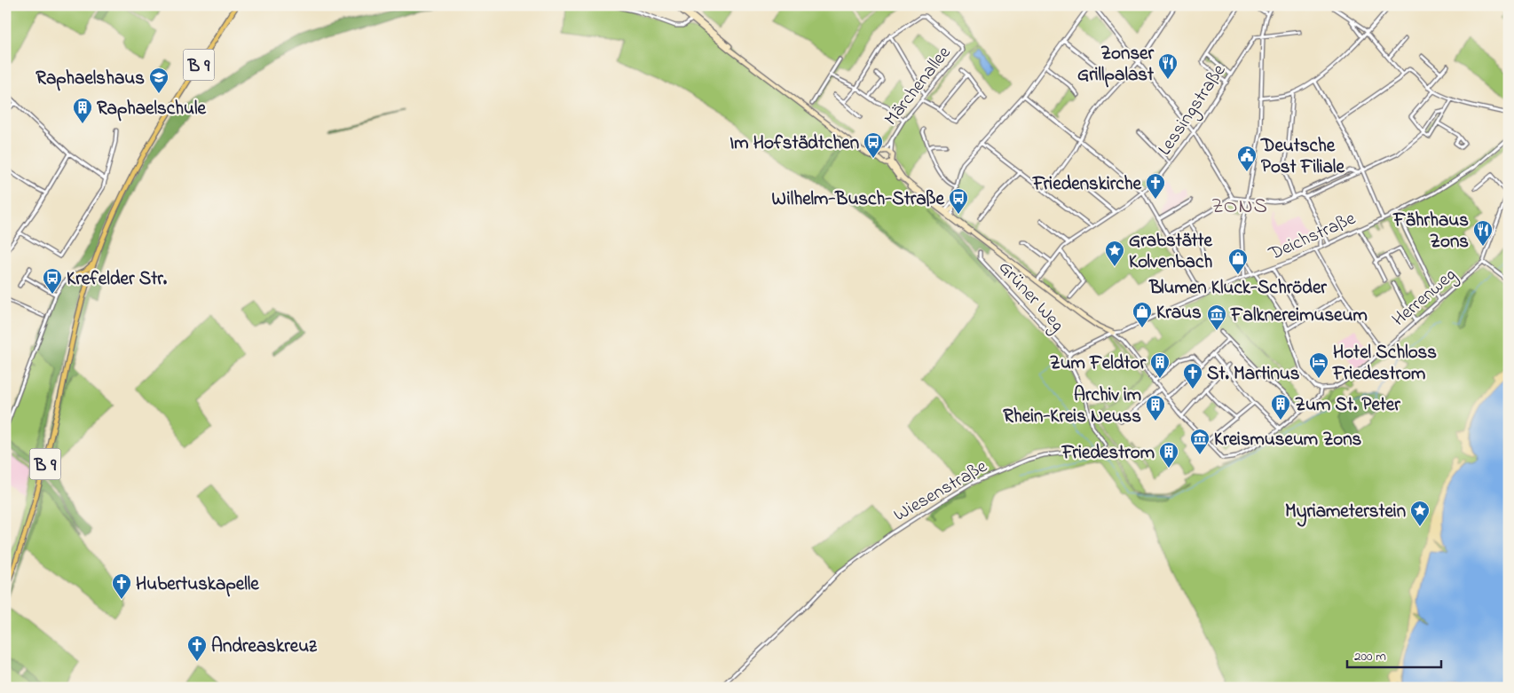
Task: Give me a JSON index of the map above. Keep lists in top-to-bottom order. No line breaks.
{"streets":{"main road":["B 9"],"street":["Märchenallee","Lessingstraße","Deichstraße","Grüner Weg","Herrenweg","Wiesenstraße"]},"crossings":[["Grüner Weg","Wiesenstraße"]],"districts":["ZONS"],"places":{"restaurant":["Zonser Grillpalast","Fährhaus Zons"],"school or university":["Raphaelshaus"],"building":["Raphaelschule","Zum Feldtor","Zum St. Peter","Archiv im Rhein-Kreis Neuss","Friedestrom"],"bus stop":["Im Hofstädtchen","Wilhelm-Busch-Straße","Krefelder Str."],"public building":["Deutsche Post Filiale"],"church":["Friedenskirche","St. Martinus","Hubertuskapelle","Andreaskreuz"],"place":["Grabstätte Kolvenbach","Myriameterstein"],"shop":["Blumen Kluck-Schröder","Kraus"],"museum":["Falknereimuseum","Kreismuseum Zons"],"hotel":["Hotel Schloss Friedestrom"]},"scale_bar":"200 m"}
